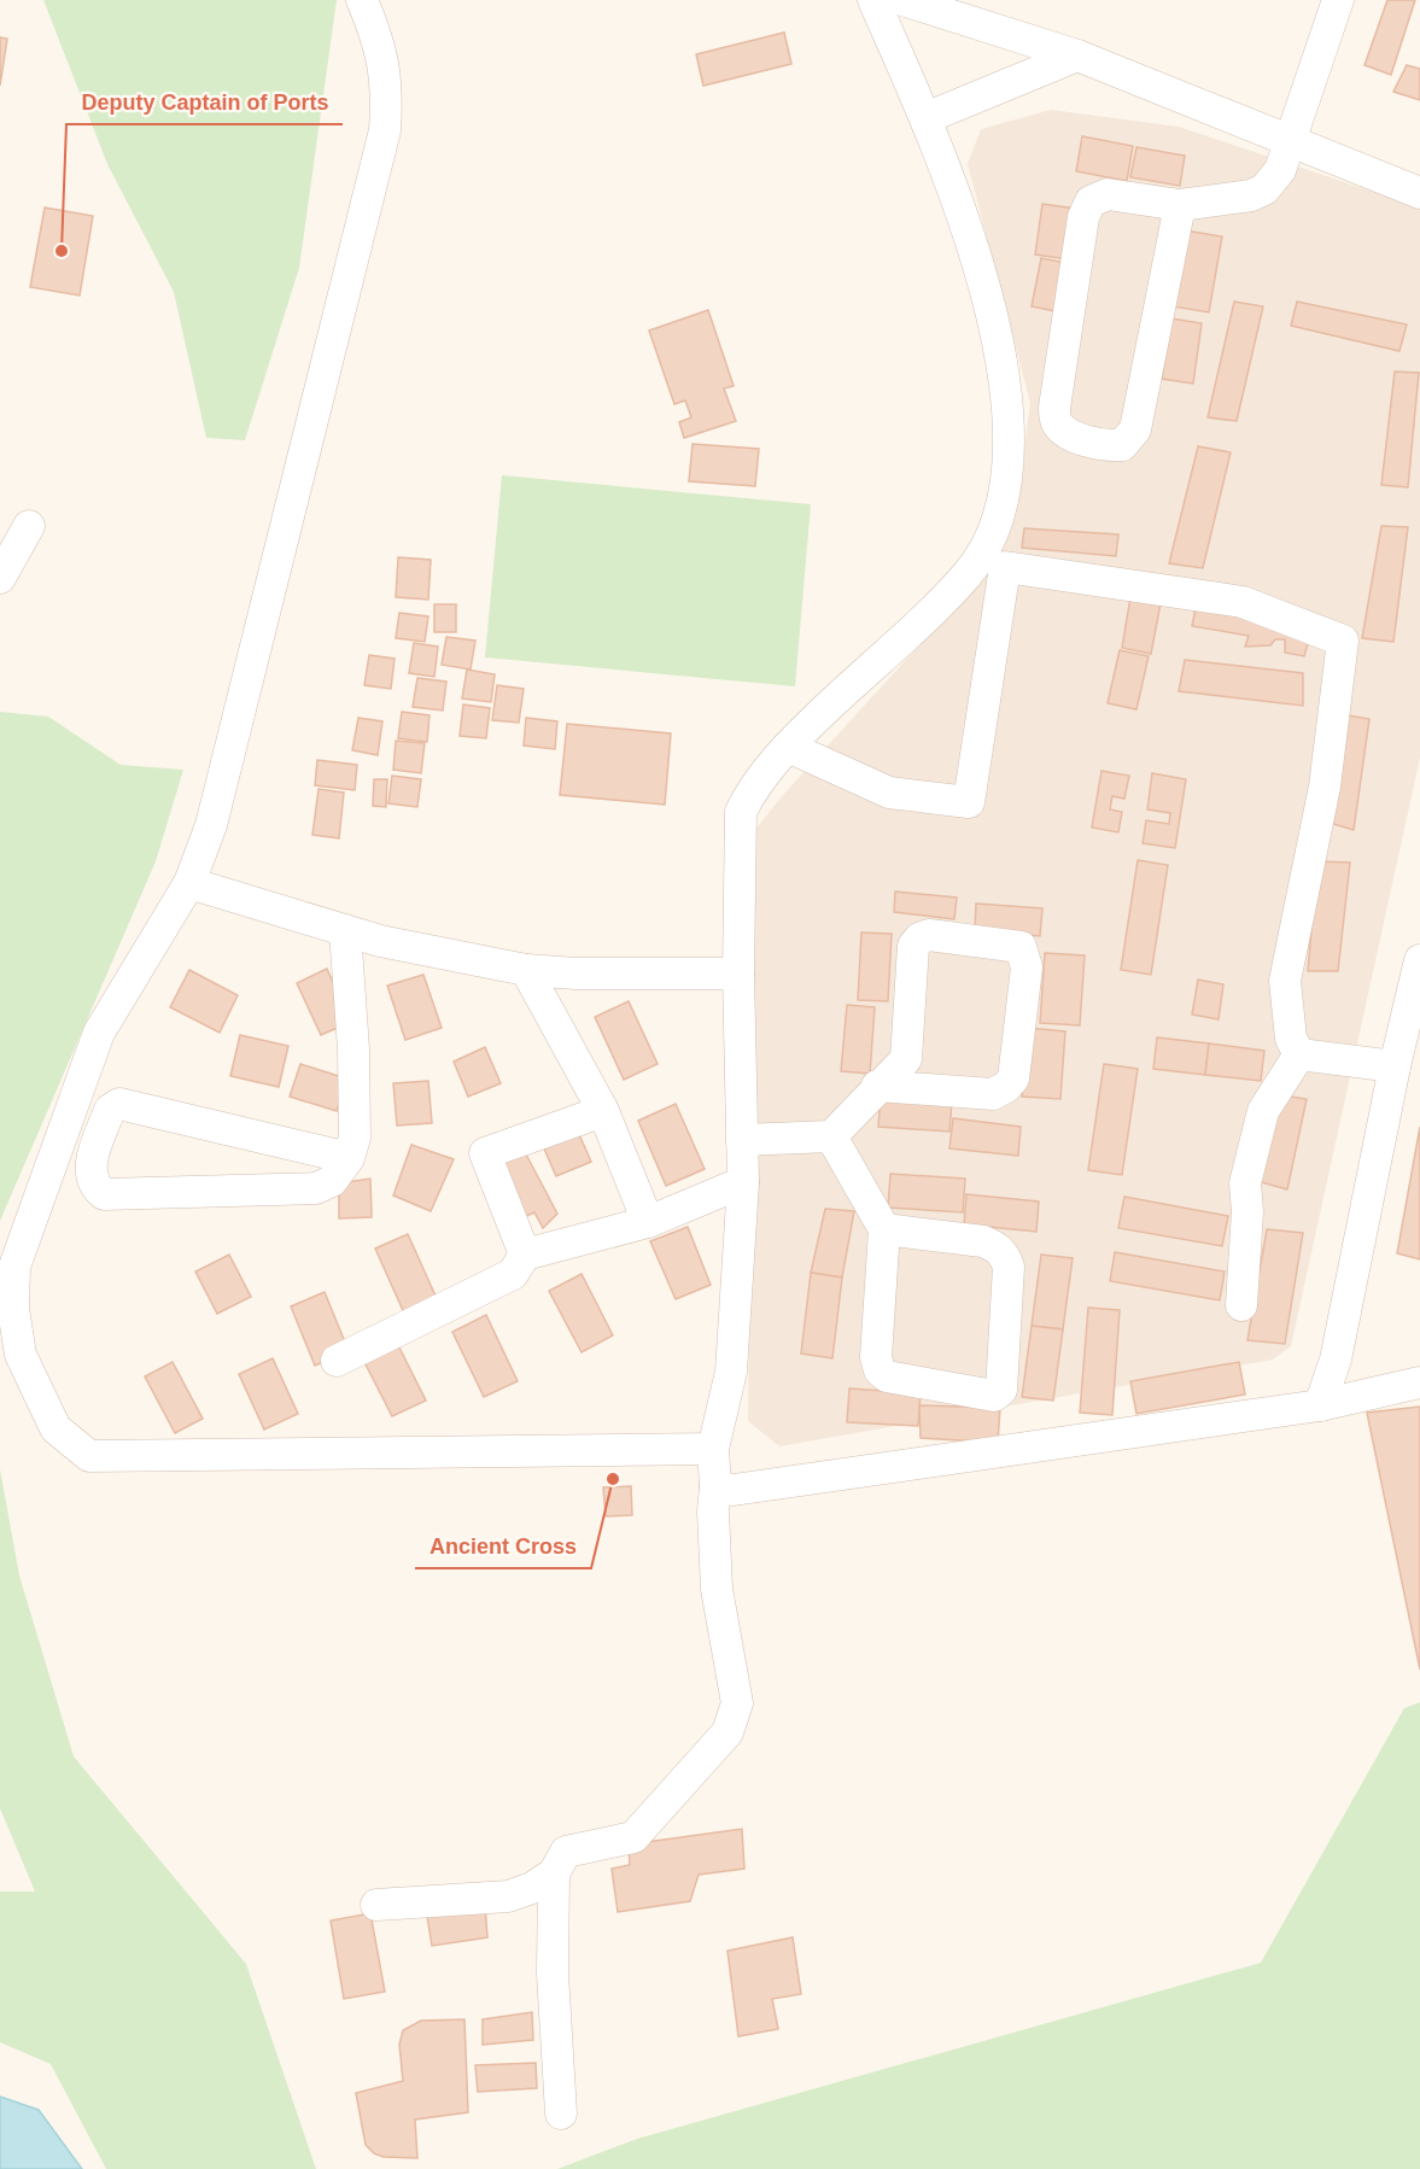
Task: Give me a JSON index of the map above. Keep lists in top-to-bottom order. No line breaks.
{"places":["Deputy Captain of Ports","Ancient Cross"]}
